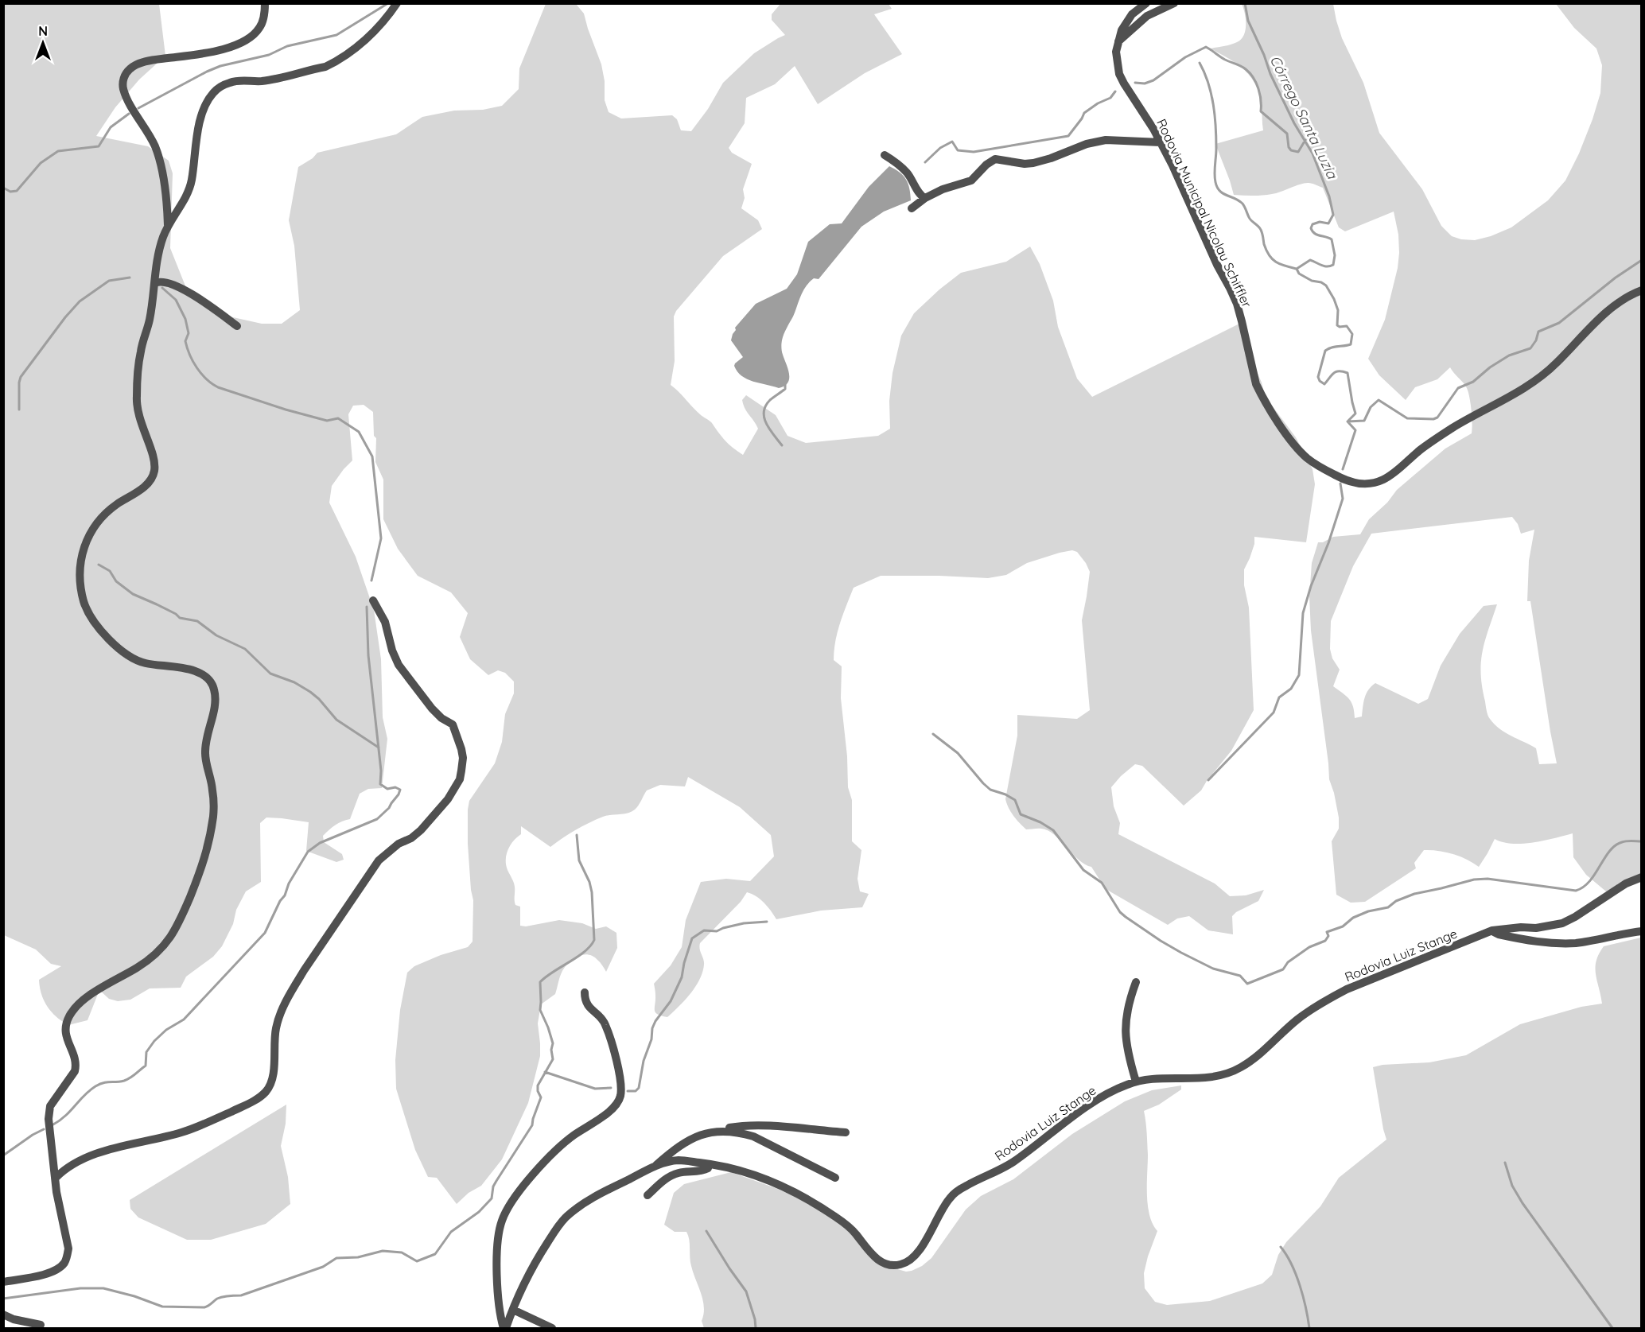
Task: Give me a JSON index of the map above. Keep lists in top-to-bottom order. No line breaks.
{"streets":{"street":["Rodovia Municipal Nicolau Schiffler","Rodovia Luiz Stange"]},"water":["Córrego Santa Luzia"],"north":"top"}
